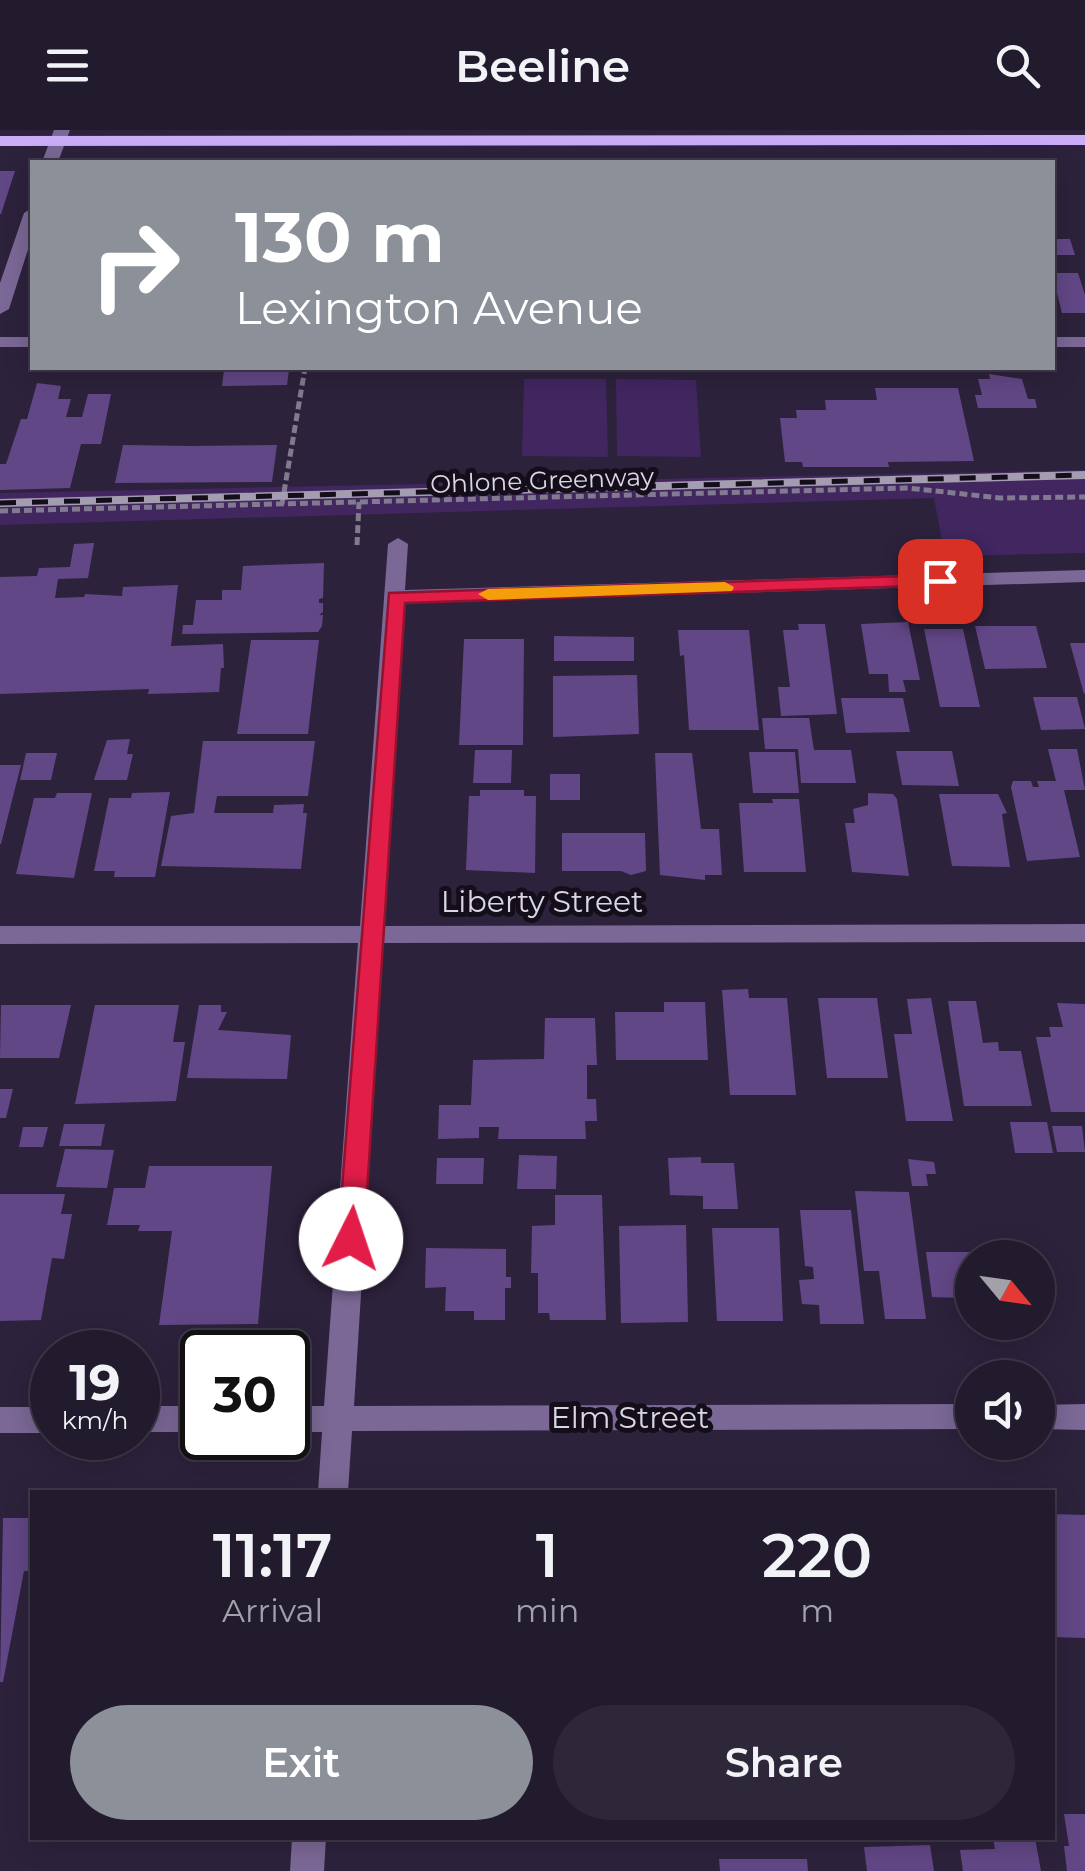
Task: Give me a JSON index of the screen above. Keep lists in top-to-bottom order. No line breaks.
{"streets":{"street":["Liberty Street","Elm Street"],"path":["Ohlone Greenway"]},"north":"bottom right","page":{"header":"Beeline","turn":["130 m","Lexington Avenue"],"speed":"19 km/h","limit":"30","eta":["11:17","Arrival","1","min","220","m"],"buttons":["Exit","Share"]}}
